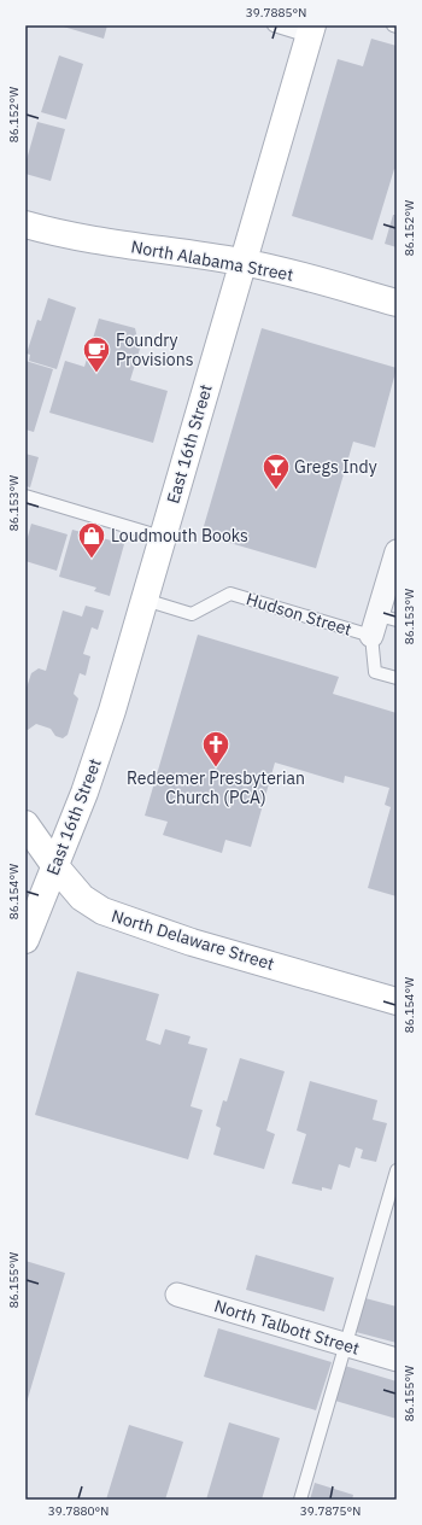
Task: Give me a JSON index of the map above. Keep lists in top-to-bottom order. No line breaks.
{"streets":{"main road":["North Alabama Street","East 16th Street","North Delaware Street"],"street":["North Talbott Street"],"lane":["Hudson Street"]},"crossings":[["North Alabama Street","East 16th Street"],["East 16th Street","Hudson Street"],["East 16th Street","North Delaware Street"]],"places":{"cafe":["Foundry Provisions"],"bar":["Gregs Indy"],"shop":["Loudmouth Books"],"church":["Redeemer Presbyterian Church (PCA)"]},"coordinates":["39.7885°N","86.152°W","86.153°W","86.154°W","86.155°W","39.7880°N","39.7875°N"]}
